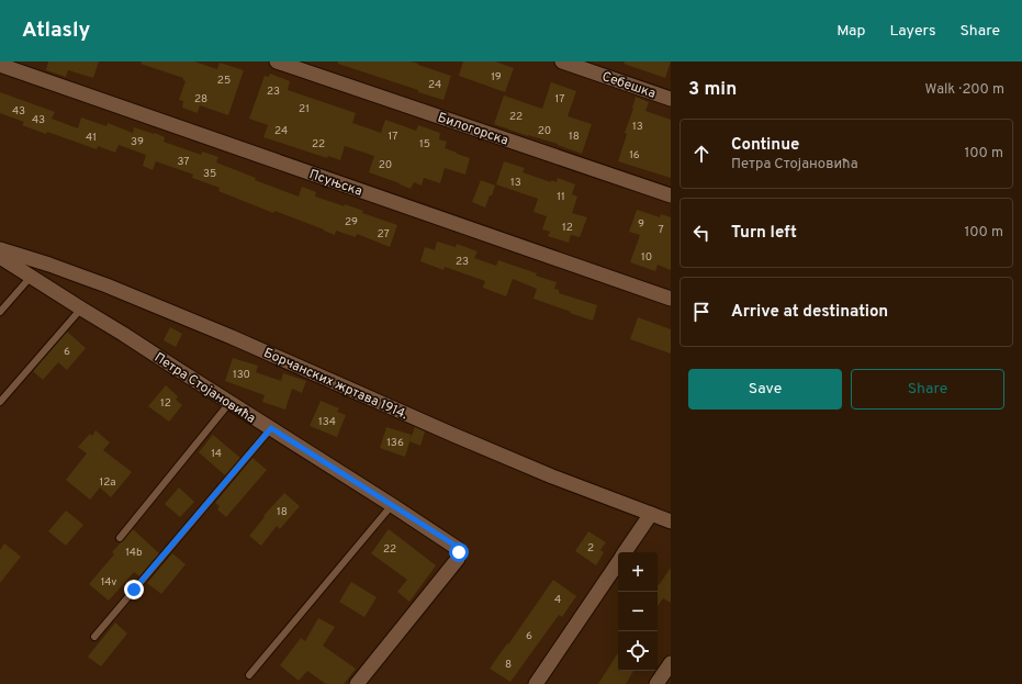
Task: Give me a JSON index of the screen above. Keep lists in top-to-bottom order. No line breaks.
{"streets":{"street":["Себешка","Билогорска","Псуњска","Борчанских жртава 1914.","Петра Стојановића"]},"house_numbers":["19","25","24","23","28","17","21","43","22","43","13","24","20","17","18","41","39","22","15","16","37","20","35","13","11","29","9","12","7","27","10","23","6","130","12","134","136","14","12a","18","2","22","14b","14v","4","6","8"],"page":{"header":"Atlasly","nav":["Map","Layers","Share"],"heading":["3 min","Walk · 200 m"],"list":[["Continue","Петра Стојановића","100 m"],["Turn left","100 m"],"Arrive at destination"],"buttons":["Save","Share"],"map_buttons":["+","−"]}}
